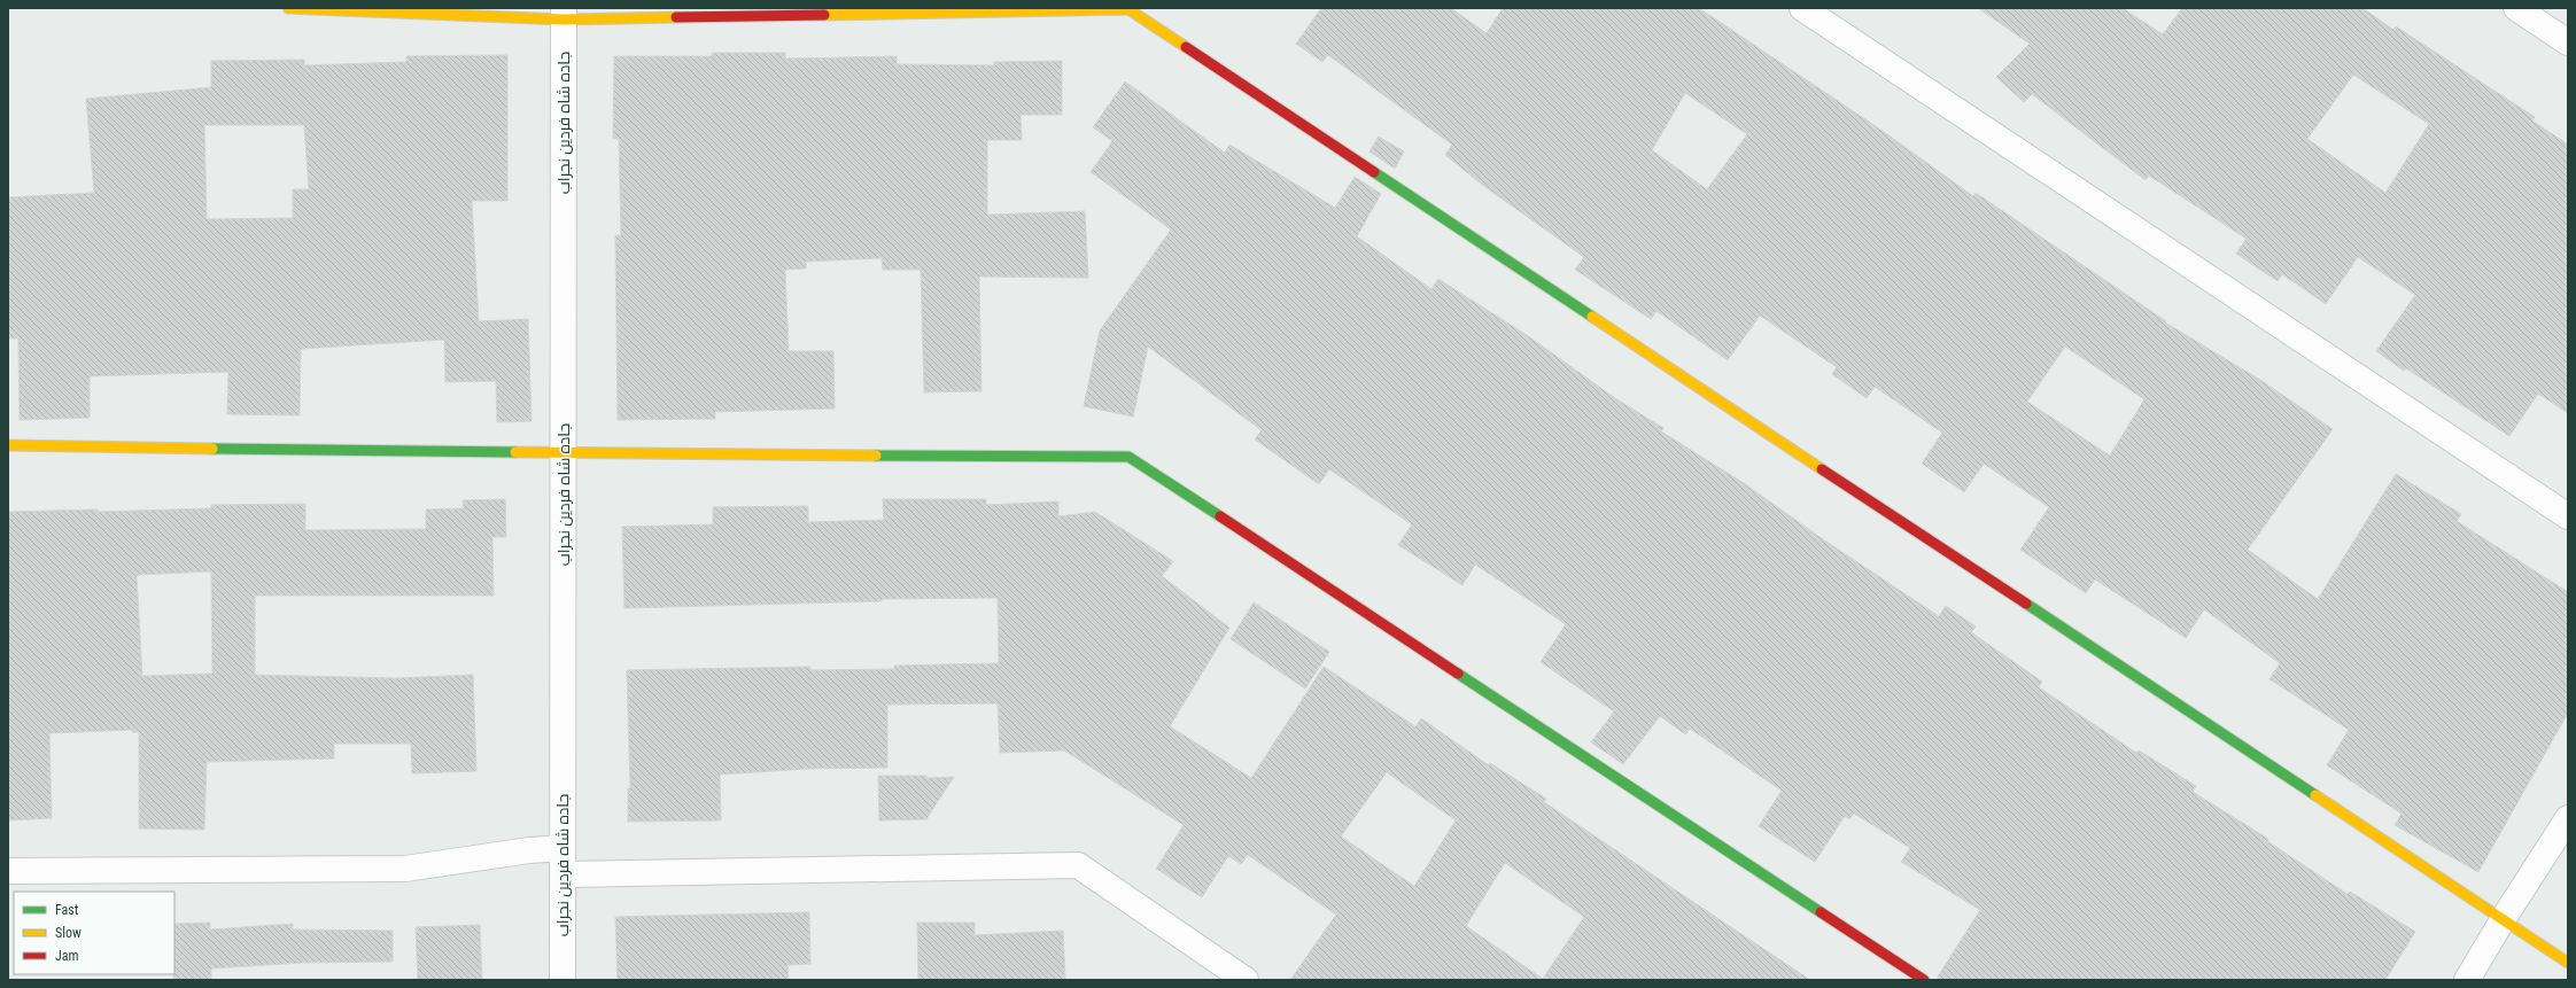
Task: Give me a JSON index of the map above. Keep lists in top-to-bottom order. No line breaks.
{"streets":{"street":["جاده شاه فردین نجراب"]},"legend":["Fast","Slow","Jam"]}
